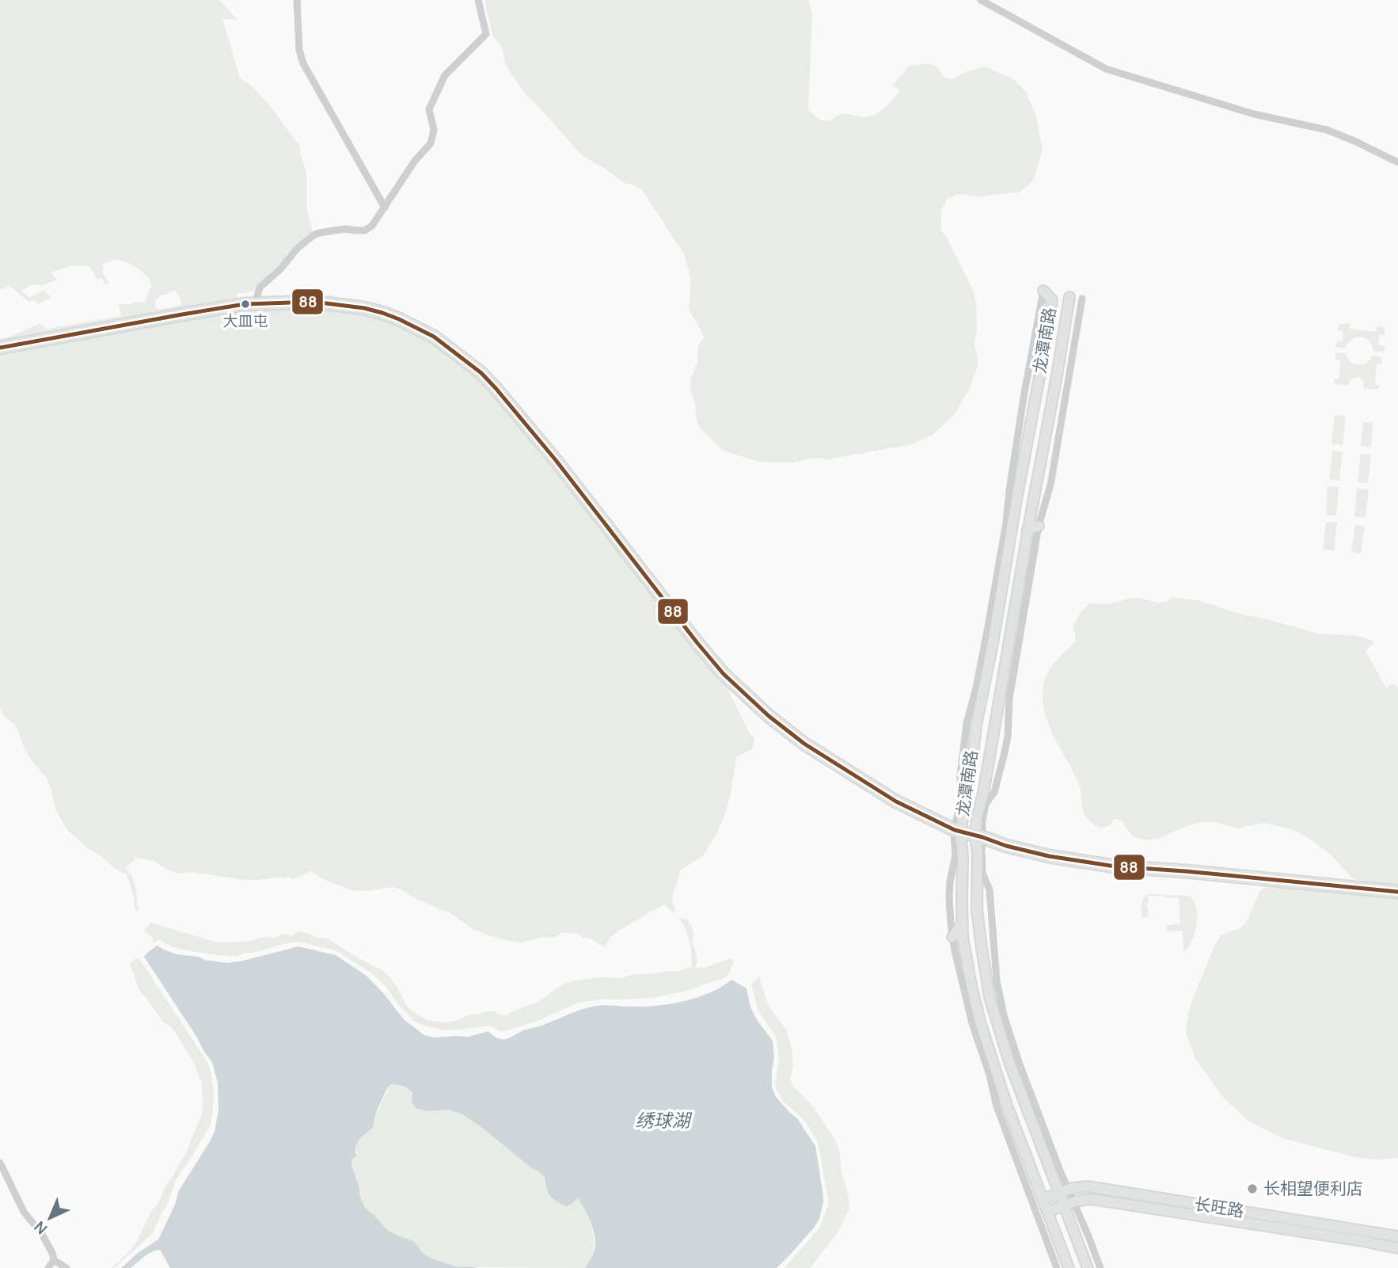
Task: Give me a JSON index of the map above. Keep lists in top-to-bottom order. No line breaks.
{"streets":{"main road":["龙潭南路","长旺路"]},"crossings":[["龙潭南路","长旺路"]],"water":["绣球湖"],"places":["大皿屯","长相望便利店"],"lines":["transit line 88"],"north":"bottom left"}
